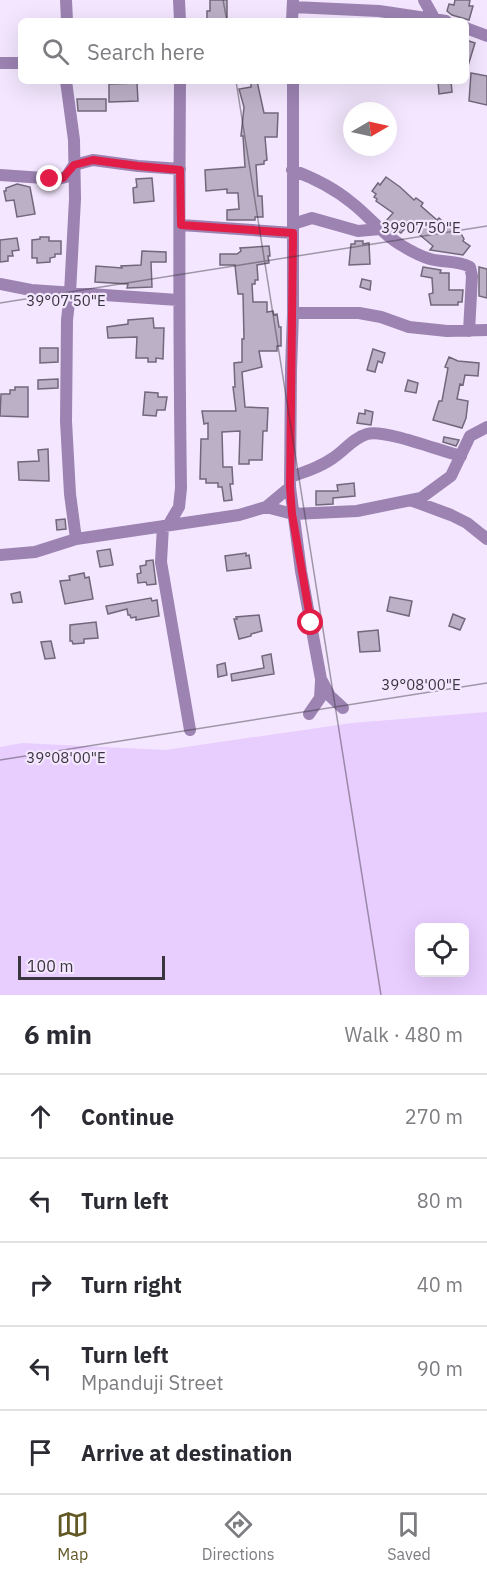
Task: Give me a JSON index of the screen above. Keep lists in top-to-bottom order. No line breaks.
{"scale_bar":"100 m","north":"right","page":{"search":"Search here","scale":"100 m","heading":["6 min","Walk · 480 m"],"list":[["Continue","270 m"],["Turn left","80 m"],["Turn right","40 m"],["Turn left","Mpanduji Street","90 m"],"Arrive at destination"],"nav":["Map","Directions","Saved"]},"coordinates":["39°07'50\"E","39°08'00\"E"]}
